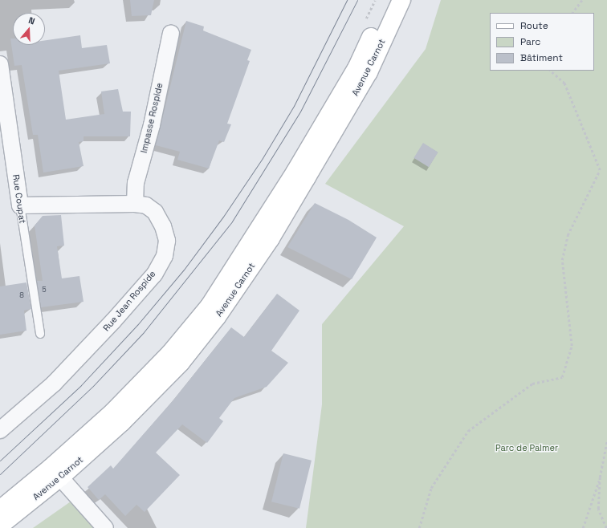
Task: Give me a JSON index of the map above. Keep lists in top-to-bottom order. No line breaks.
{"streets":{"main road":["Avenue Carnot"],"street":["Impasse Rospide","Rue Coupat","Rue Jean Rospide"]},"crossings":[["Impasse Rospide","Rue Jean Rospide"],["Rue Coupat","Rue Jean Rospide"]],"parks":["Parc de Palmer"],"house_numbers":["5","8"],"legend":["Route","Parc","Bâtiment"],"north":"top"}
